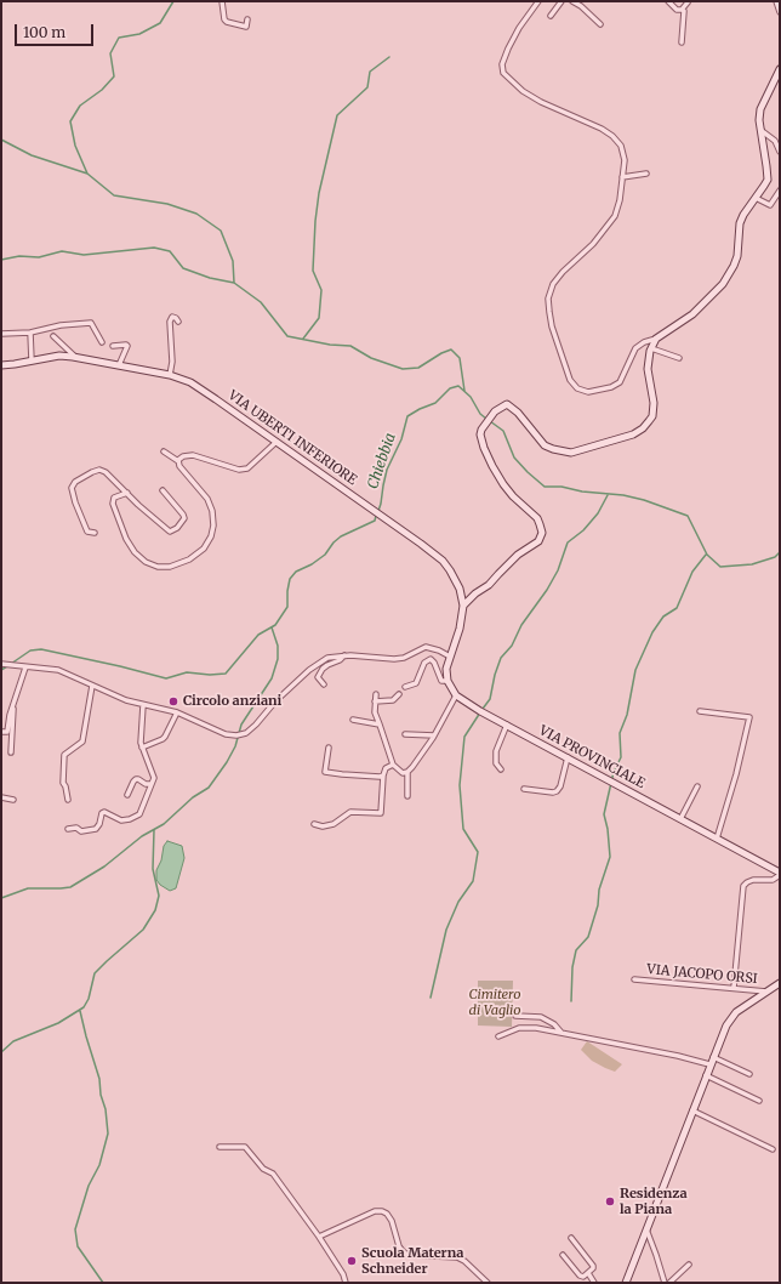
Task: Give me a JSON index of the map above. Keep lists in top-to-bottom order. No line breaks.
{"streets":{"street":["VIA UBERTI INFERIORE","VIA PROVINCIALE","VIA JACOPO ORSI"]},"water":["Chiebbia"],"parks":["Cimitero di Vaglio"],"places":["Circolo anziani","Residenza la Piana","Scuola Materna Schneider"],"scale_bar":"100 m"}
